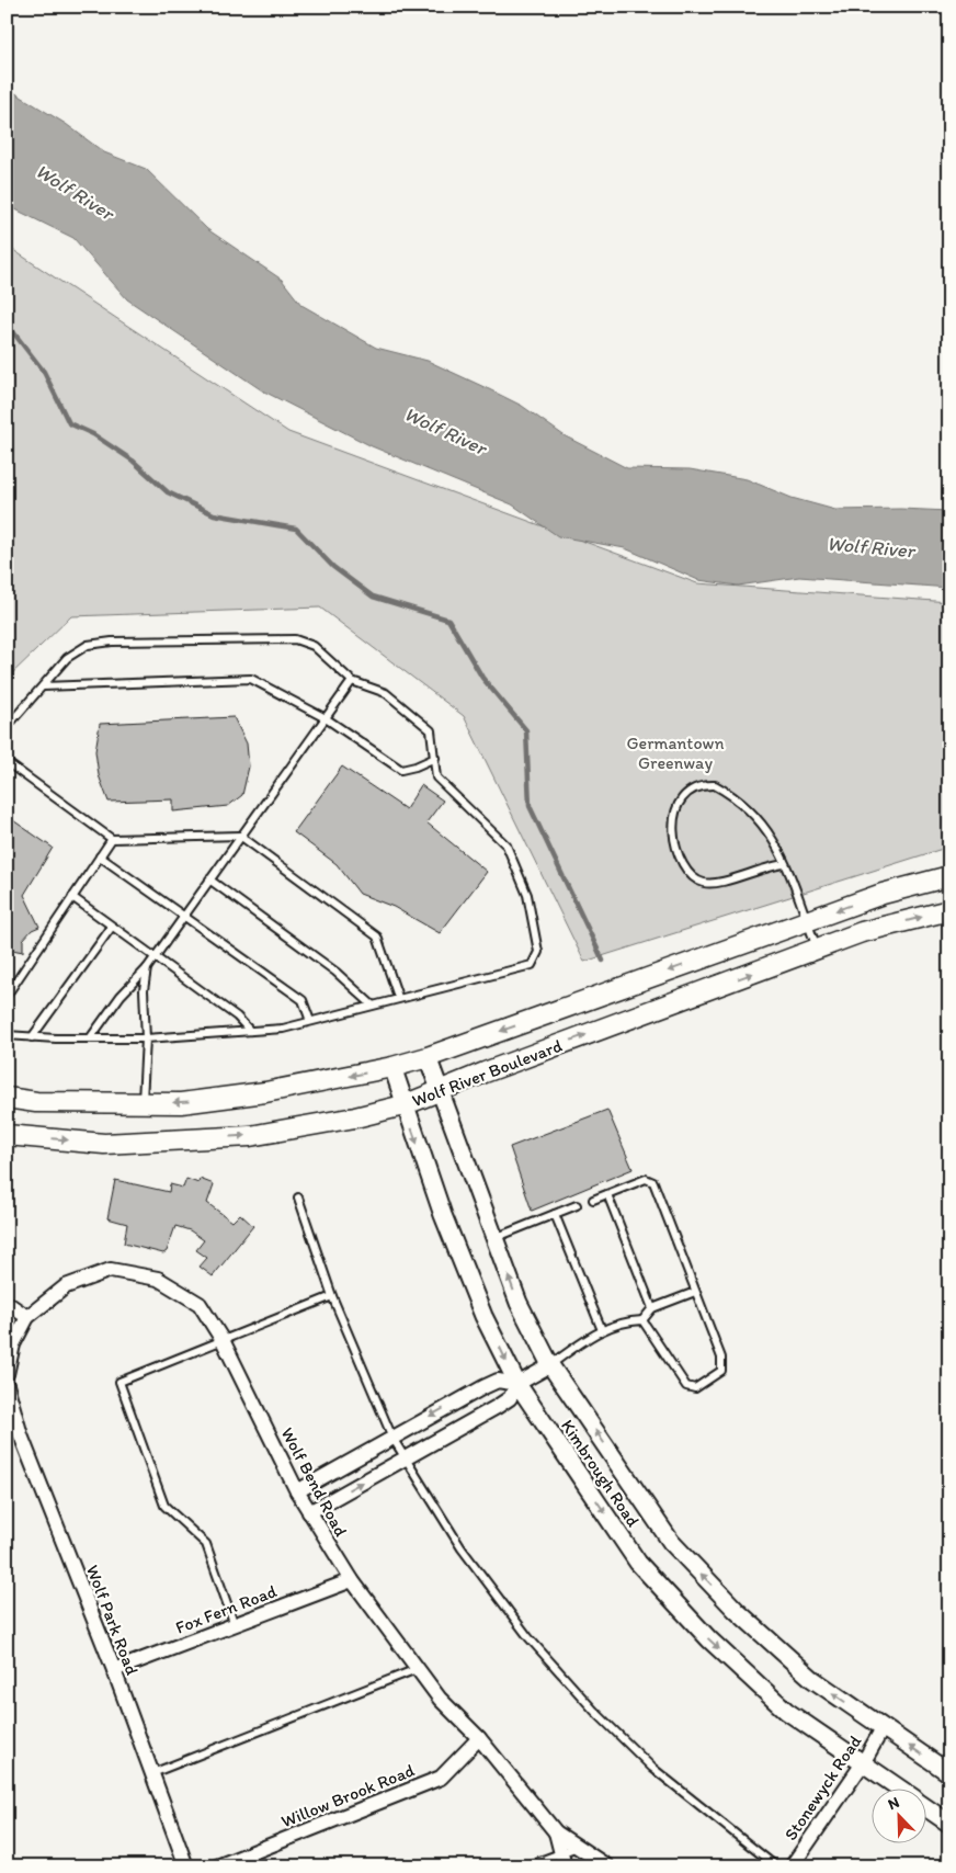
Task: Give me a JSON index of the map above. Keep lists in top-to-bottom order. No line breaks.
{"streets":{"main road":["Wolf River Boulevard"],"street":["Kimbrough Road","Wolf Bend Road","Fox Fern Road","Wolf Park Road","Stonewyck Road","Willow Brook Road"]},"crossings":[["Wolf River Boulevard","Kimbrough Road"],["Kimbrough Road","Stonewyck Road"],["Wolf Bend Road","Fox Fern Road"],["Wolf Bend Road","Willow Brook Road"],["Fox Fern Road","Wolf Park Road"]],"water":["Wolf River"],"parks":["Germantown Greenway"],"north":"top left"}
